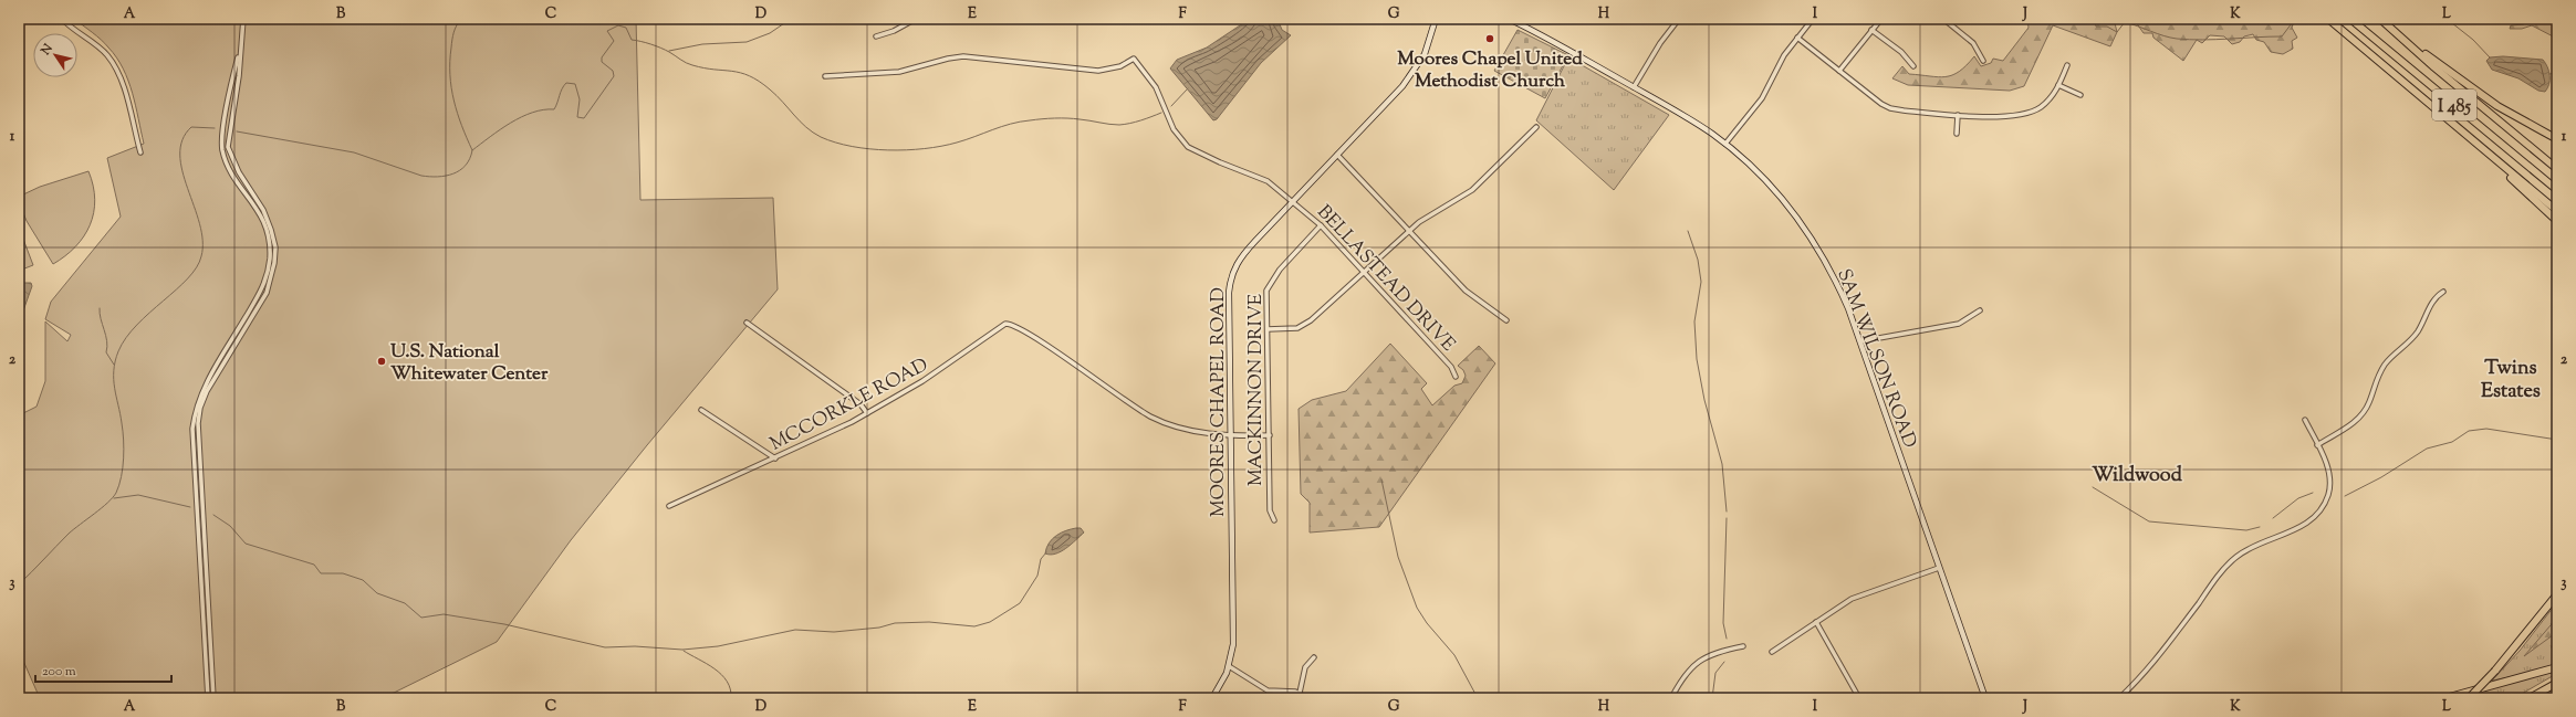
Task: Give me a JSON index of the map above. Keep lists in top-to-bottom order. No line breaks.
{"streets":{"highway":["I 485"],"street":["BELLASTEAD DRIVE","SAM WILSON ROAD","MACKINNON DRIVE","MOORES CHAPEL ROAD","MCCORKLE ROAD"]},"crossings":[["BELLASTEAD DRIVE","MACKINNON DRIVE"],["BELLASTEAD DRIVE","MOORES CHAPEL ROAD"],["MACKINNON DRIVE","MCCORKLE ROAD"],["MOORES CHAPEL ROAD","MCCORKLE ROAD"]],"districts":["Twins Estates","Wildwood"],"places":["Moores Chapel United Methodist Church","U.S. National Whitewater Center"],"scale_bar":"200 m","north":"top left","grid":{"columns":["A","B","C","D","E","F","G","H","I","J","K","L"],"rows":["1","2","3"]}}
